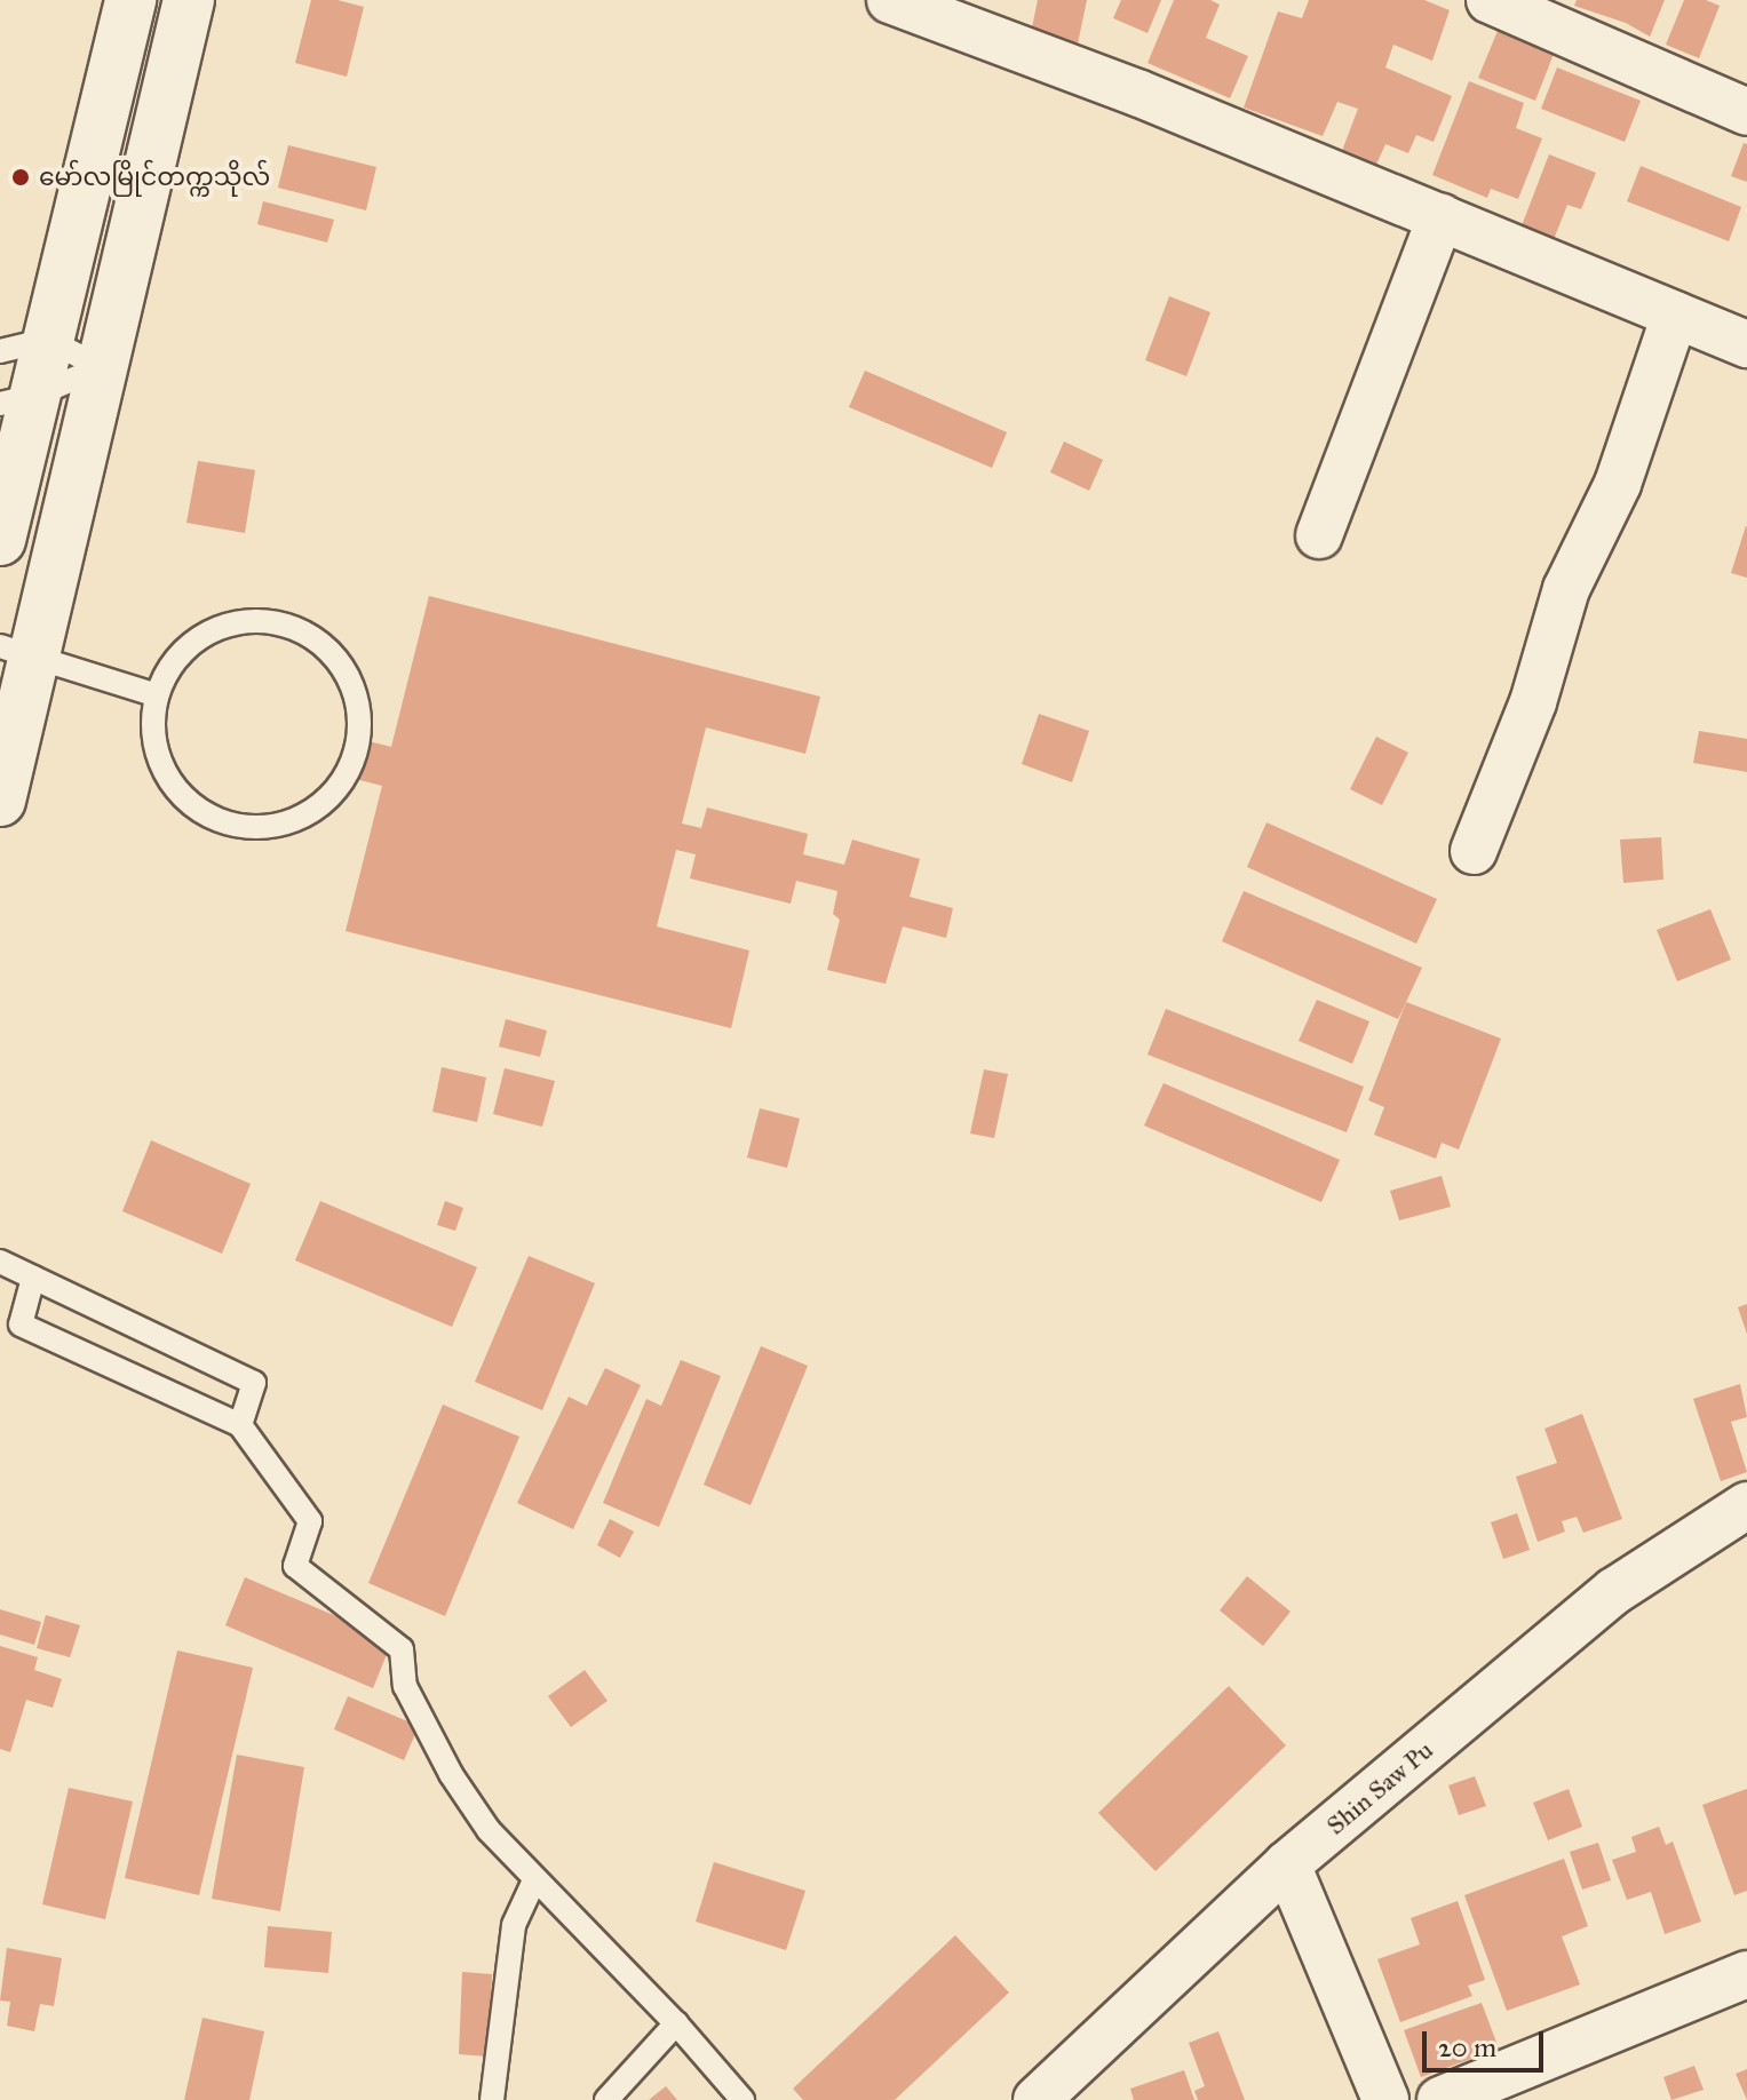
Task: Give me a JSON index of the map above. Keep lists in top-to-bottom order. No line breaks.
{"streets":{"street":["Shin Saw Pu"]},"places":["မော်လမြိုင်တက္ကသိုလ်"],"scale_bar":"20 m"}
